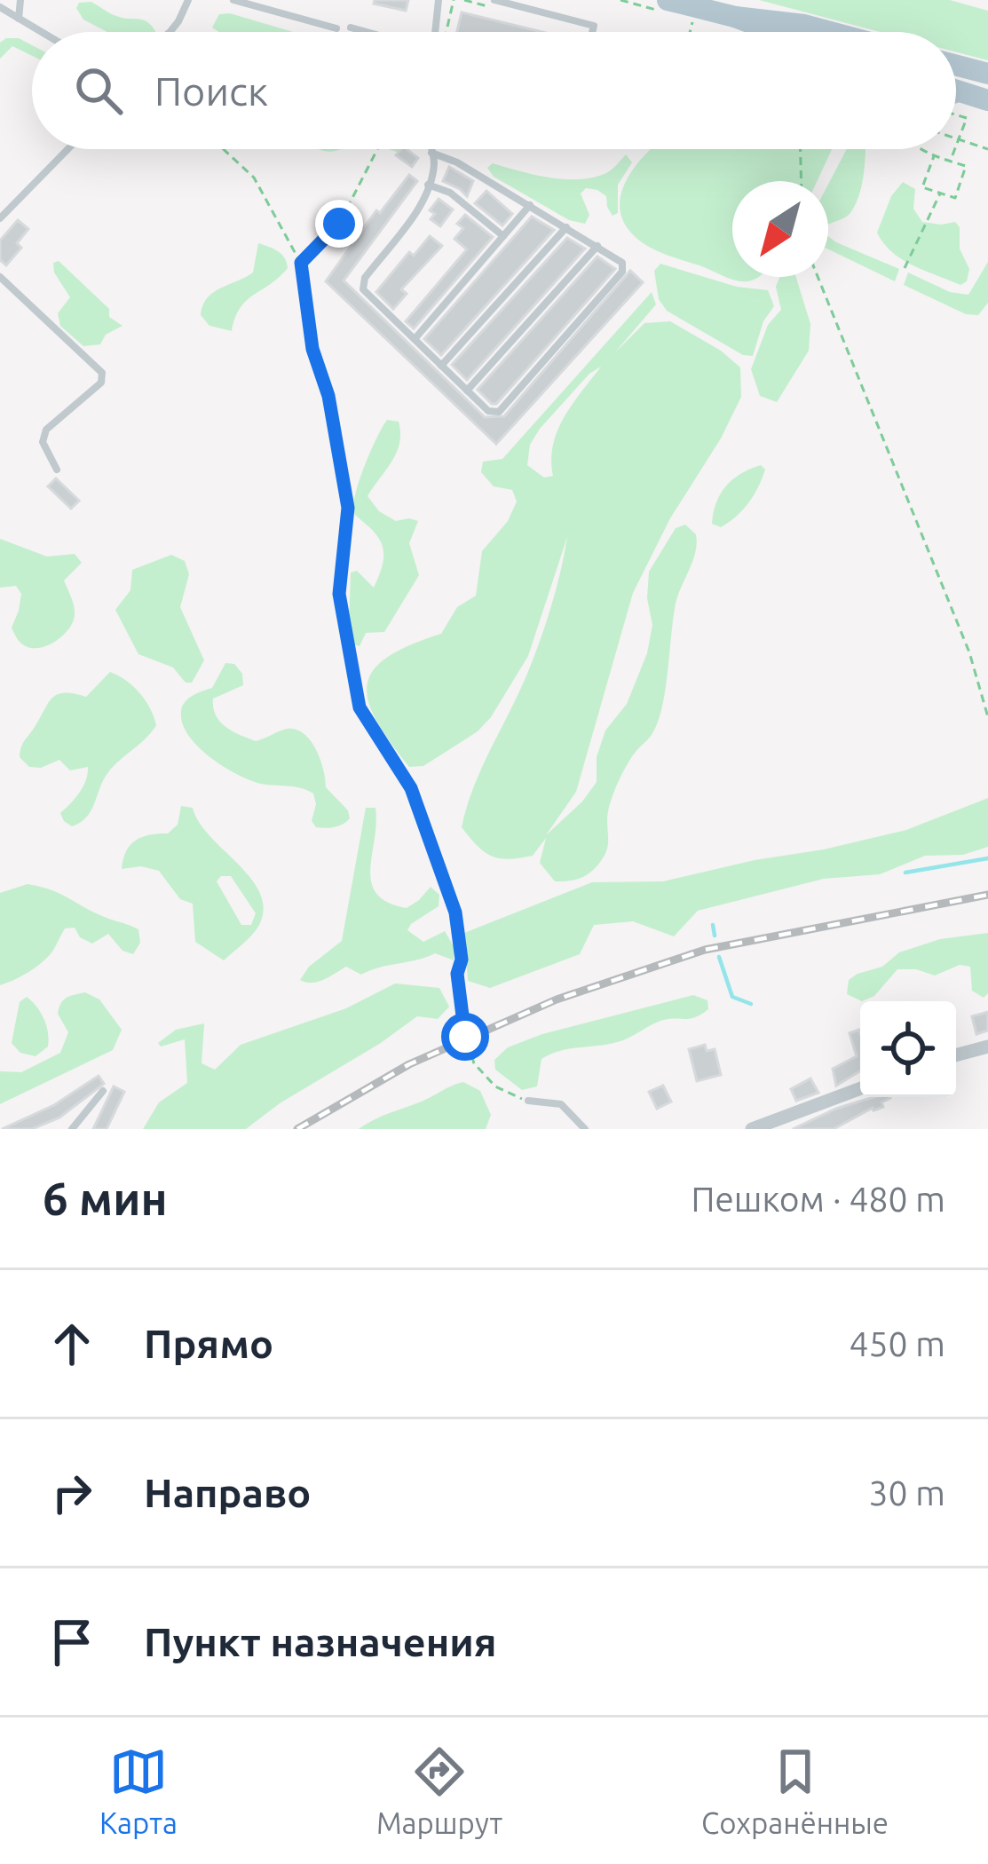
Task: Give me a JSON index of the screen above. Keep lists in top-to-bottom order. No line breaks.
{"north":"bottom left","page":{"search":"Поиск","heading":["6 мин","Пешком · 480 m"],"list":[["Прямо","450 m"],["Направо","30 m"],"Пункт назначения"],"nav":["Карта","Маршрут","Сохранённые"]}}
